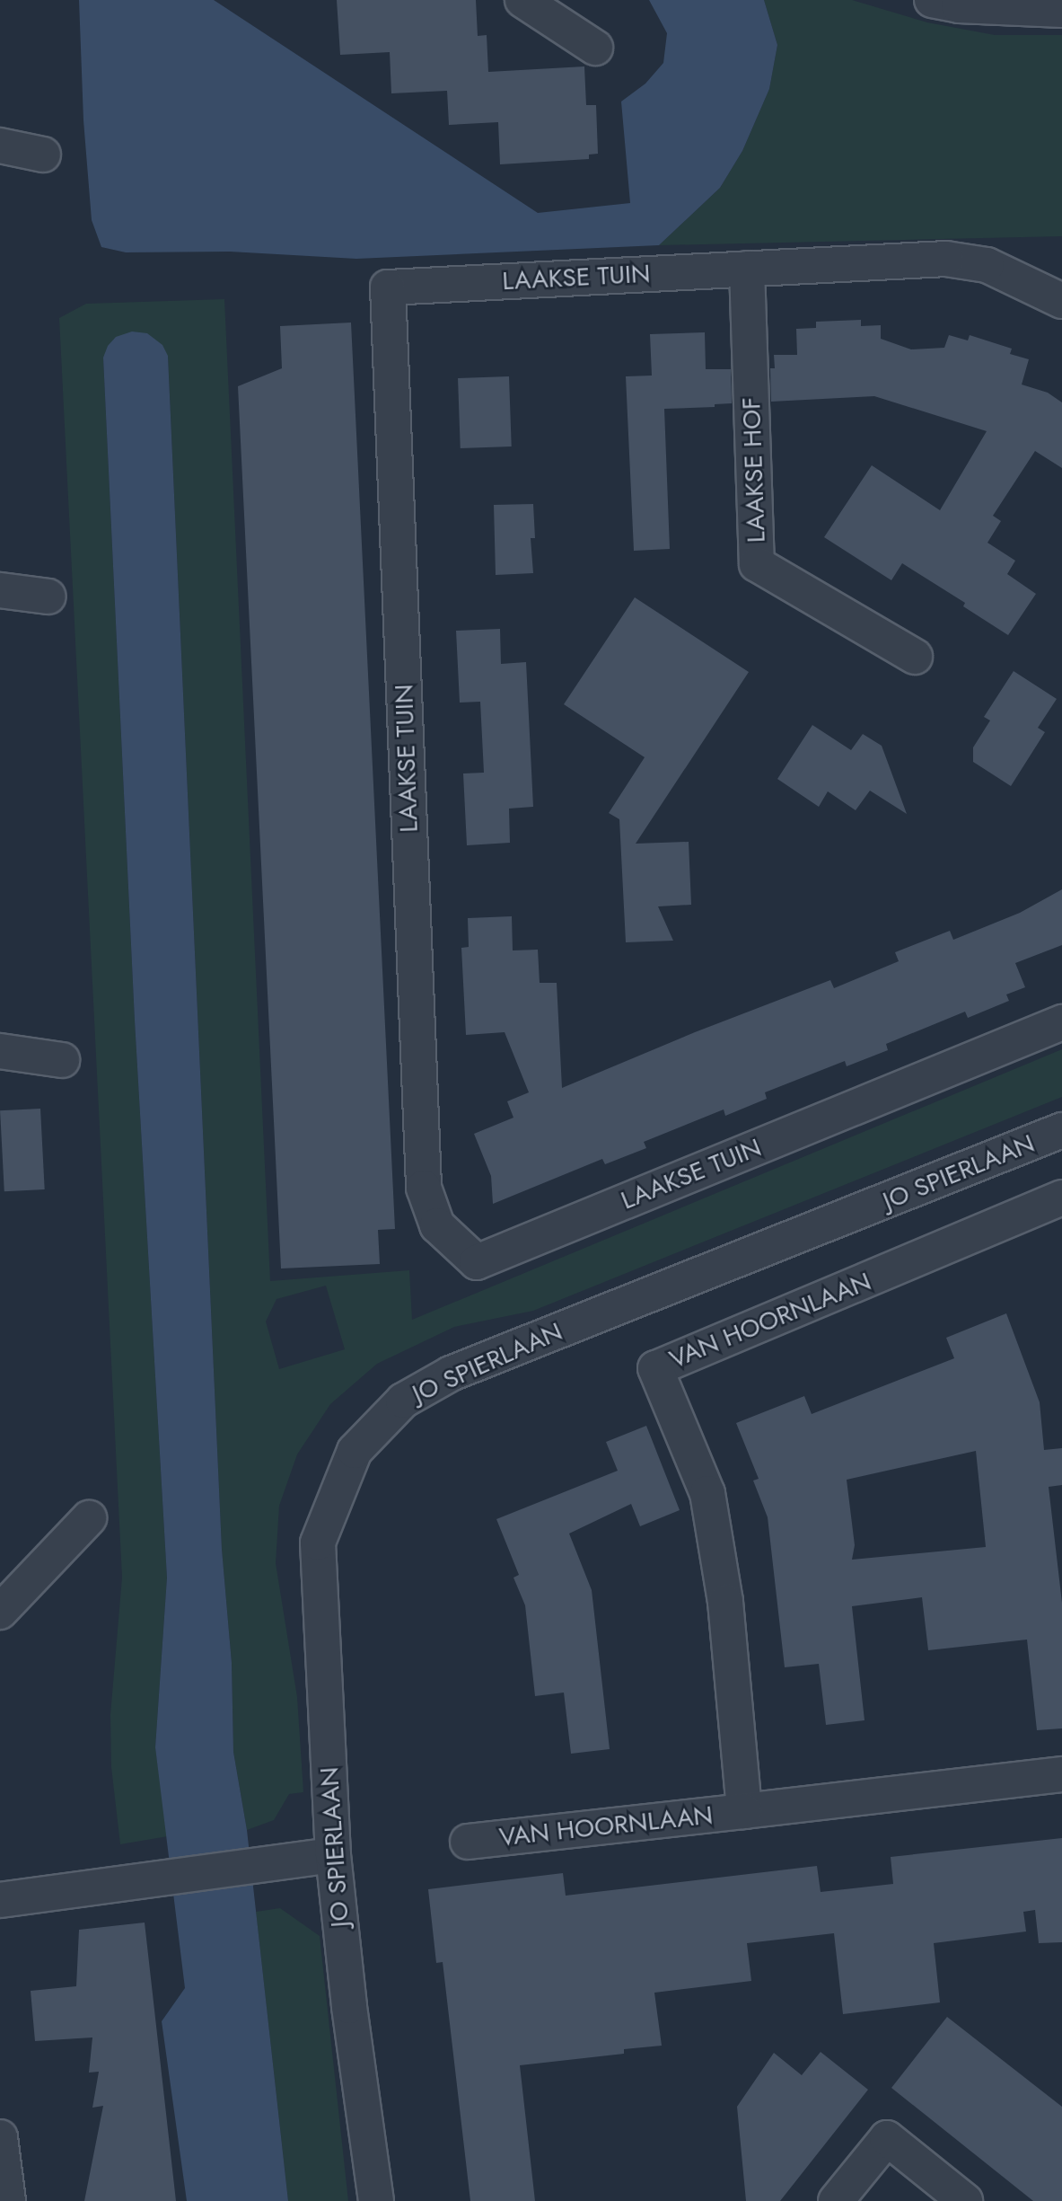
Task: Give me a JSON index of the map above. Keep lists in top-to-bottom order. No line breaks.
{"streets":{"street":["LAAKSE TUIN","LAAKSE HOF","JO SPIERLAAN","VAN HOORNLAAN"]},"crossings":[["LAAKSE TUIN","LAAKSE HOF"]]}
